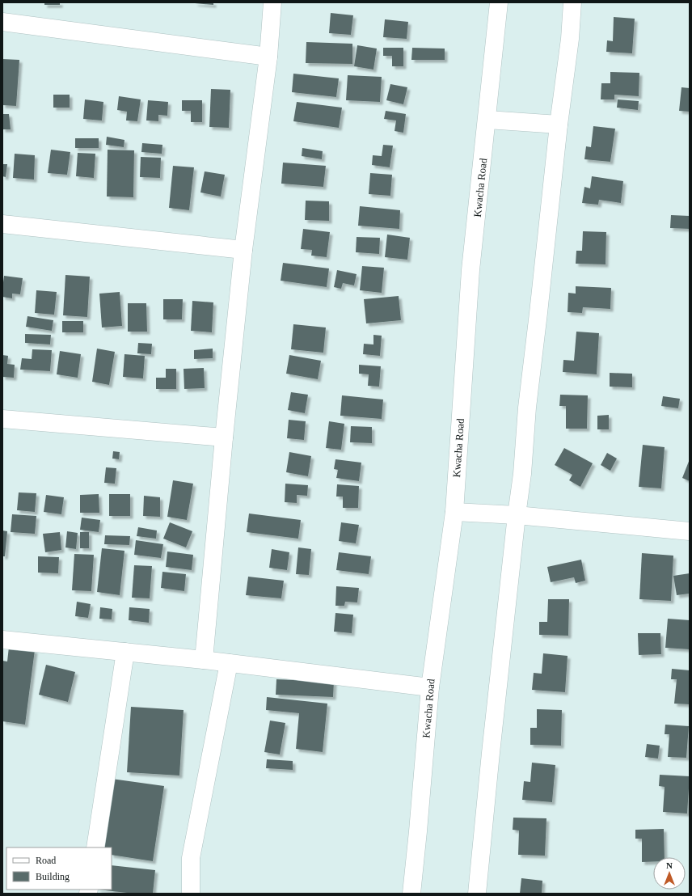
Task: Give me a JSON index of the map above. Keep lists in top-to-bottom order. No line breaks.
{"streets":{"street":["Kwacha Road"]},"legend":["Road","Building"],"north":"top"}
